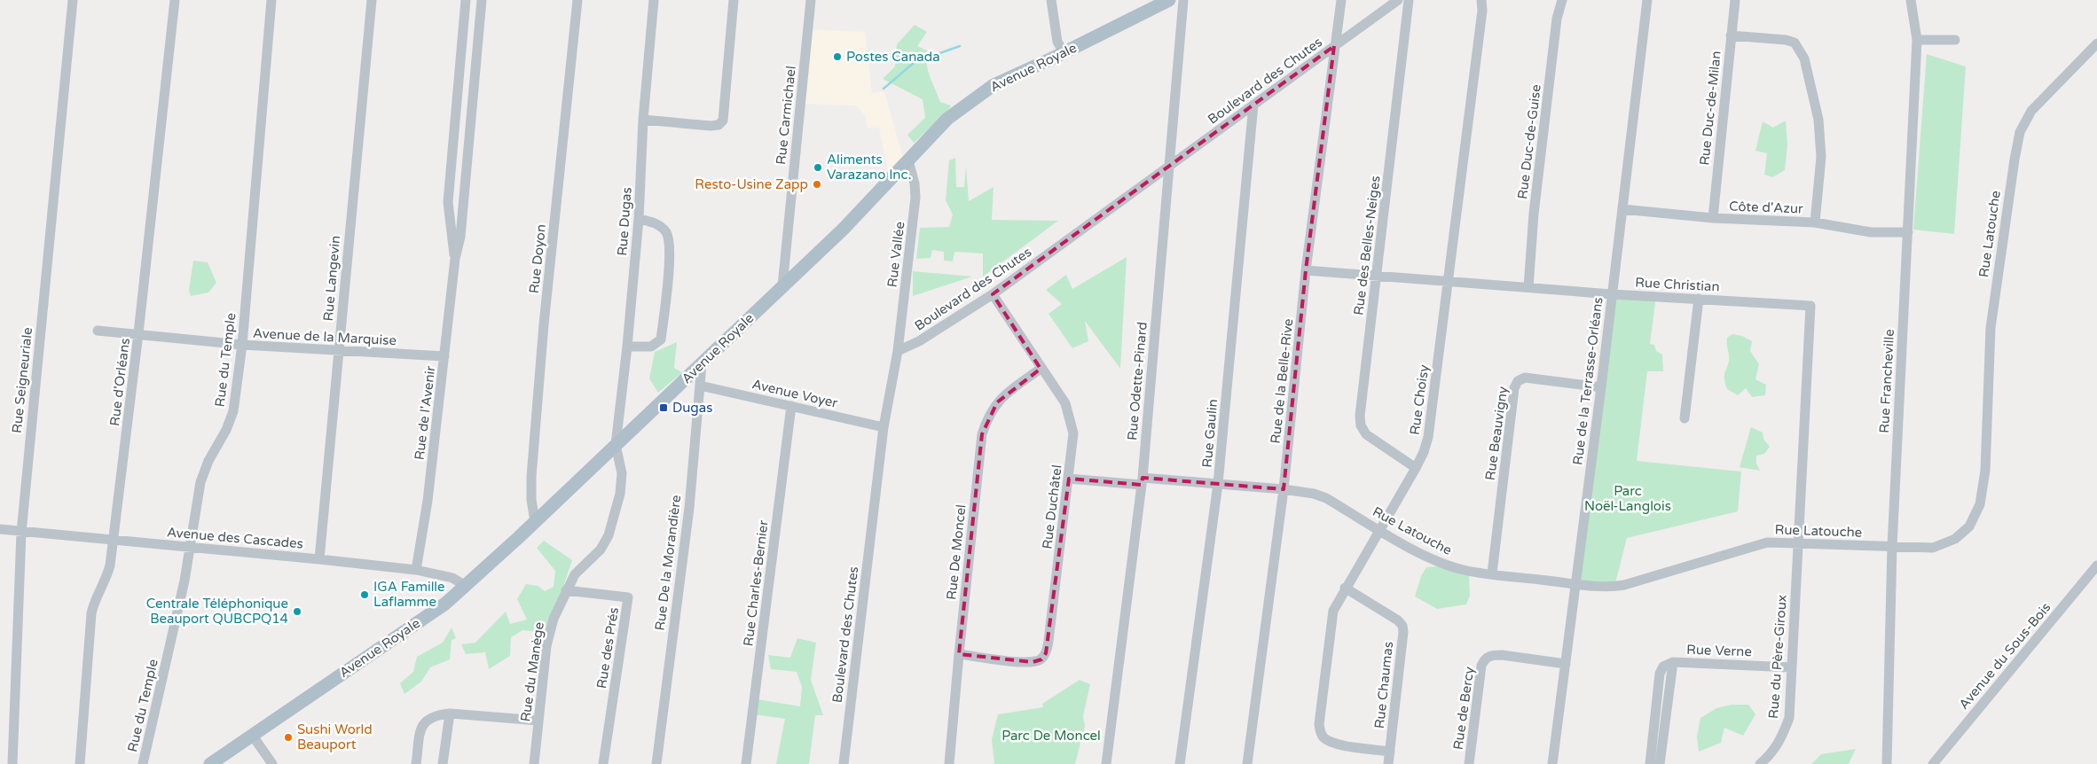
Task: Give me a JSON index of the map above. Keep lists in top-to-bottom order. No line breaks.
{"streets":{"main road":["Avenue Royale"],"street":["Boulevard des Chutes","Rue Duc-de-Milan","Rue Carmichael","Rue Duc-de-Guise","Côte d'Azur","Rue Dugas","Rue Latouche","Rue des Belles-Neiges","Rue Vallée","Rue Doyon","Rue Langevin","Rue Christian","Avenue de la Marquise","Rue du Temple","Rue Seigneuriale","Rue Odette-Pinard","Rue de la Belle-Rive","Rue de la Terrasse-Orléans","Rue Francheville","Rue d'Orléans","Avenue Voyer","Rue Choisy","Rue de l'Avenir","Rue Gaulin","Rue Beauvigny","Rue Duchâtel","Avenue des Cascades","Rue De Moncel","Rue De la Morandière","Rue Charles-Bernier","Rue des Prés","Rue Verne","Avenue du Sous-Bois","Rue du Père-Giroux","Rue du Manège","Rue Chaumas","Rue de Bercy"]},"crossings":[["Avenue Royale","Rue Carmichael"],["Avenue Royale","Rue Dugas"],["Avenue Royale","Rue Vallée"],["Avenue Royale","Rue Doyon"],["Avenue Royale","Avenue des Cascades"],["Avenue Royale","Rue De la Morandière"],["Avenue Royale","Rue du Manège"],["Boulevard des Chutes","Rue Vallée"],["Boulevard des Chutes","Rue Odette-Pinard"],["Boulevard des Chutes","Rue de la Belle-Rive"],["Boulevard des Chutes","Avenue Voyer"],["Boulevard des Chutes","Rue Gaulin"],["Boulevard des Chutes","Rue Duchâtel"],["Rue Duc-de-Milan","Côte d'Azur"],["Rue Duc-de-Guise","Rue Christian"],["Côte d'Azur","Rue de la Terrasse-Orléans"],["Côte d'Azur","Rue Francheville"],["Rue Dugas","Rue du Manège"],["Rue Latouche","Rue Christian"],["Rue Latouche","Rue Odette-Pinard"],["Rue Latouche","Rue de la Belle-Rive"],["Rue Latouche","Rue de la Terrasse-Orléans"],["Rue Latouche","Rue Francheville"],["Rue Latouche","Rue Choisy"],["Rue Latouche","Rue Gaulin"],["Rue Latouche","Rue Beauvigny"],["Rue Latouche","Rue Duchâtel"],["Rue Latouche","Rue du Père-Giroux"],["Rue des Belles-Neiges","Rue Christian"],["Rue des Belles-Neiges","Rue Choisy"],["Rue Langevin","Avenue de la Marquise"],["Rue Langevin","Avenue des Cascades"],["Rue Christian","Rue de la Belle-Rive"],["Rue Christian","Rue de la Terrasse-Orléans"],["Rue Christian","Rue Choisy"],["Rue Christian","Rue du Père-Giroux"],["Avenue de la Marquise","Rue du Temple"],["Avenue de la Marquise","Rue d'Orléans"],["Avenue de la Marquise","Rue de l'Avenir"],["Rue du Temple","Avenue des Cascades"],["Rue Seigneuriale","Avenue des Cascades"],["Rue de la Terrasse-Orléans","Rue Beauvigny"],["Rue de la Terrasse-Orléans","Rue de Bercy"],["Rue d'Orléans","Avenue des Cascades"],["Avenue Voyer","Rue De la Morandière"],["Avenue Voyer","Rue Charles-Bernier"],["Rue Choisy","Rue Chaumas"],["Rue de l'Avenir","Avenue des Cascades"],["Rue Duchâtel","Rue De Moncel"],["Rue des Prés","Rue du Manège"],["Rue Verne","Rue du Père-Giroux"]],"parks":["Parc Noël-Langlois","Parc De Moncel"],"places":{"other":["Postes Canada","Aliments Varazano Inc.","Resto-Usine Zapp","IGA Famille Laflamme","Centrale Téléphonique Beauport QUBCPQ14","Sushi World Beauport"],"transit":["Dugas"]}}
